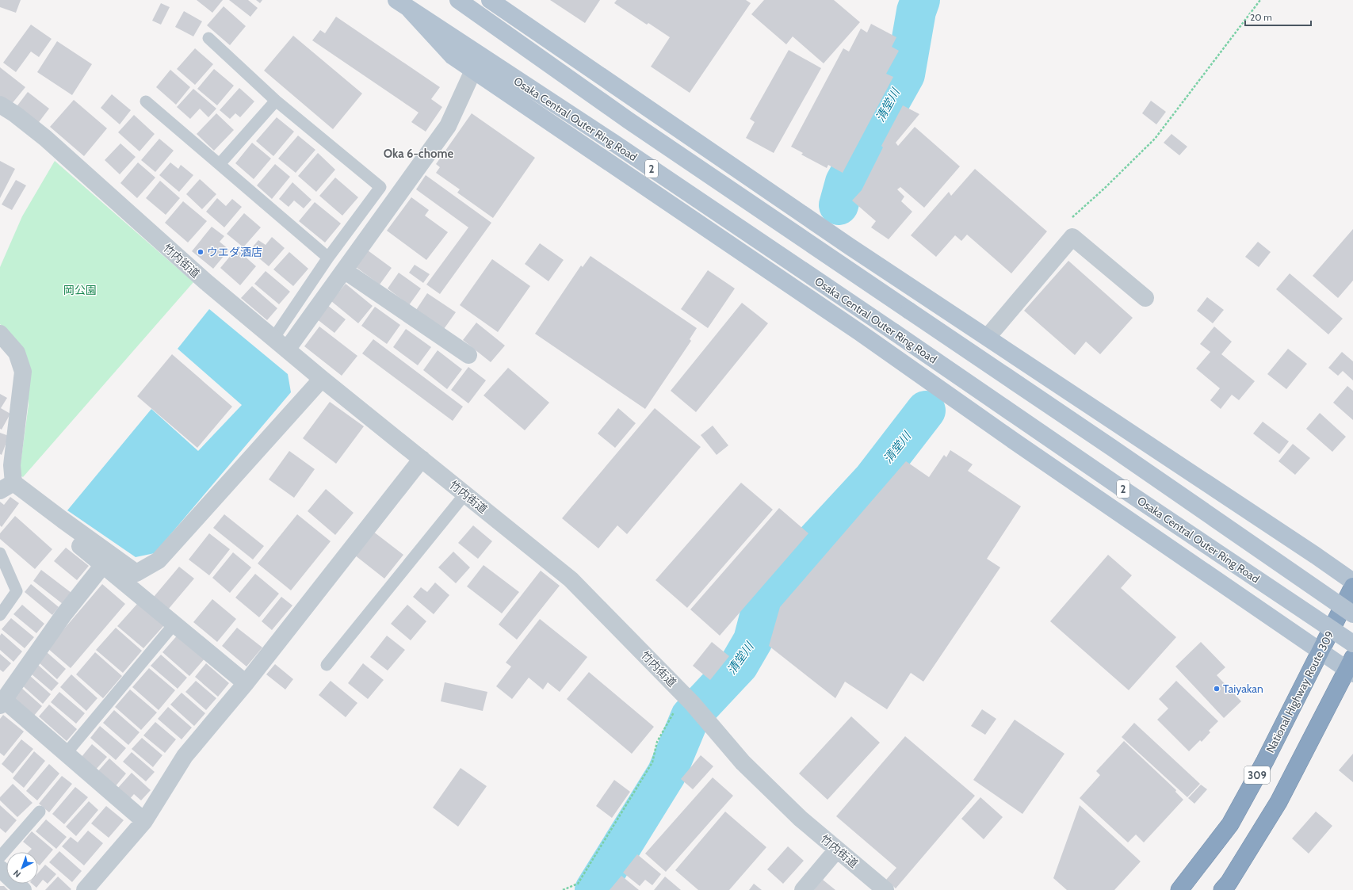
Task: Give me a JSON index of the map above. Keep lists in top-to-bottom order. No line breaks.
{"streets":{"highway":["National Highway Route 309","309"],"main road":["Osaka Central Outer Ring Road","2"],"street":["竹内街道"]},"districts":["Oka 6-chome"],"water":["清堂川"],"parks":["岡公園"],"places":["ウエダ酒店","Taiyakan"],"scale_bar":"20 m","north":"bottom left"}
